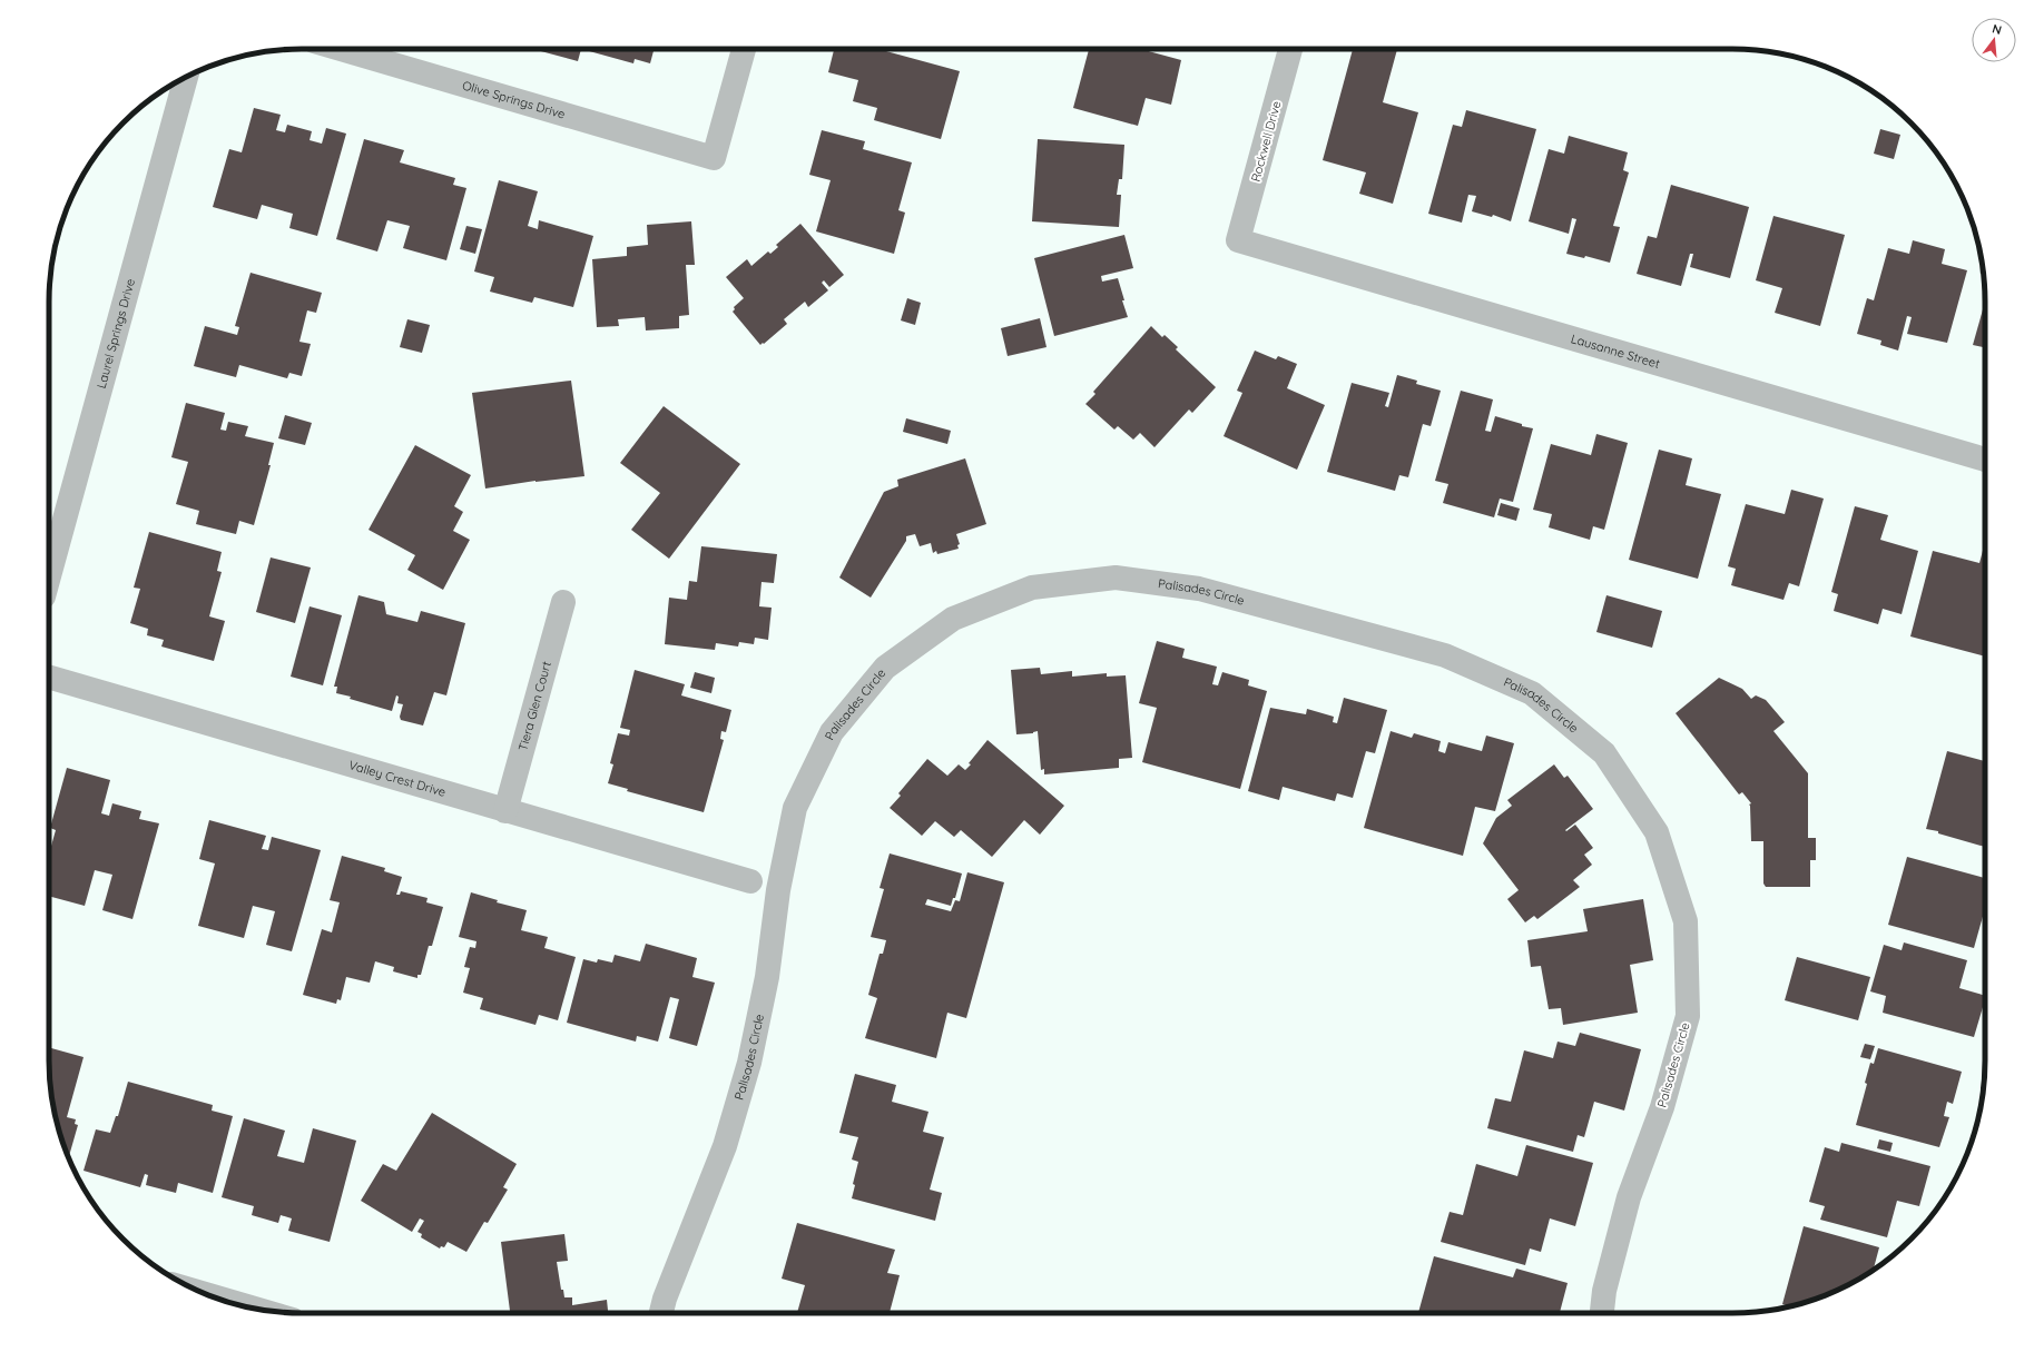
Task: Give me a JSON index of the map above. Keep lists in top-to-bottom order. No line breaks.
{"streets":{"street":["Olive Springs Drive","Rockwell Drive","Laurel Springs Drive","Lausanne Street","Palisades Circle","Tiera Glen Court","Valley Crest Drive"]},"crossings":[["Rockwell Drive","Lausanne Street"],["Tiera Glen Court","Valley Crest Drive"]],"north":"top"}
